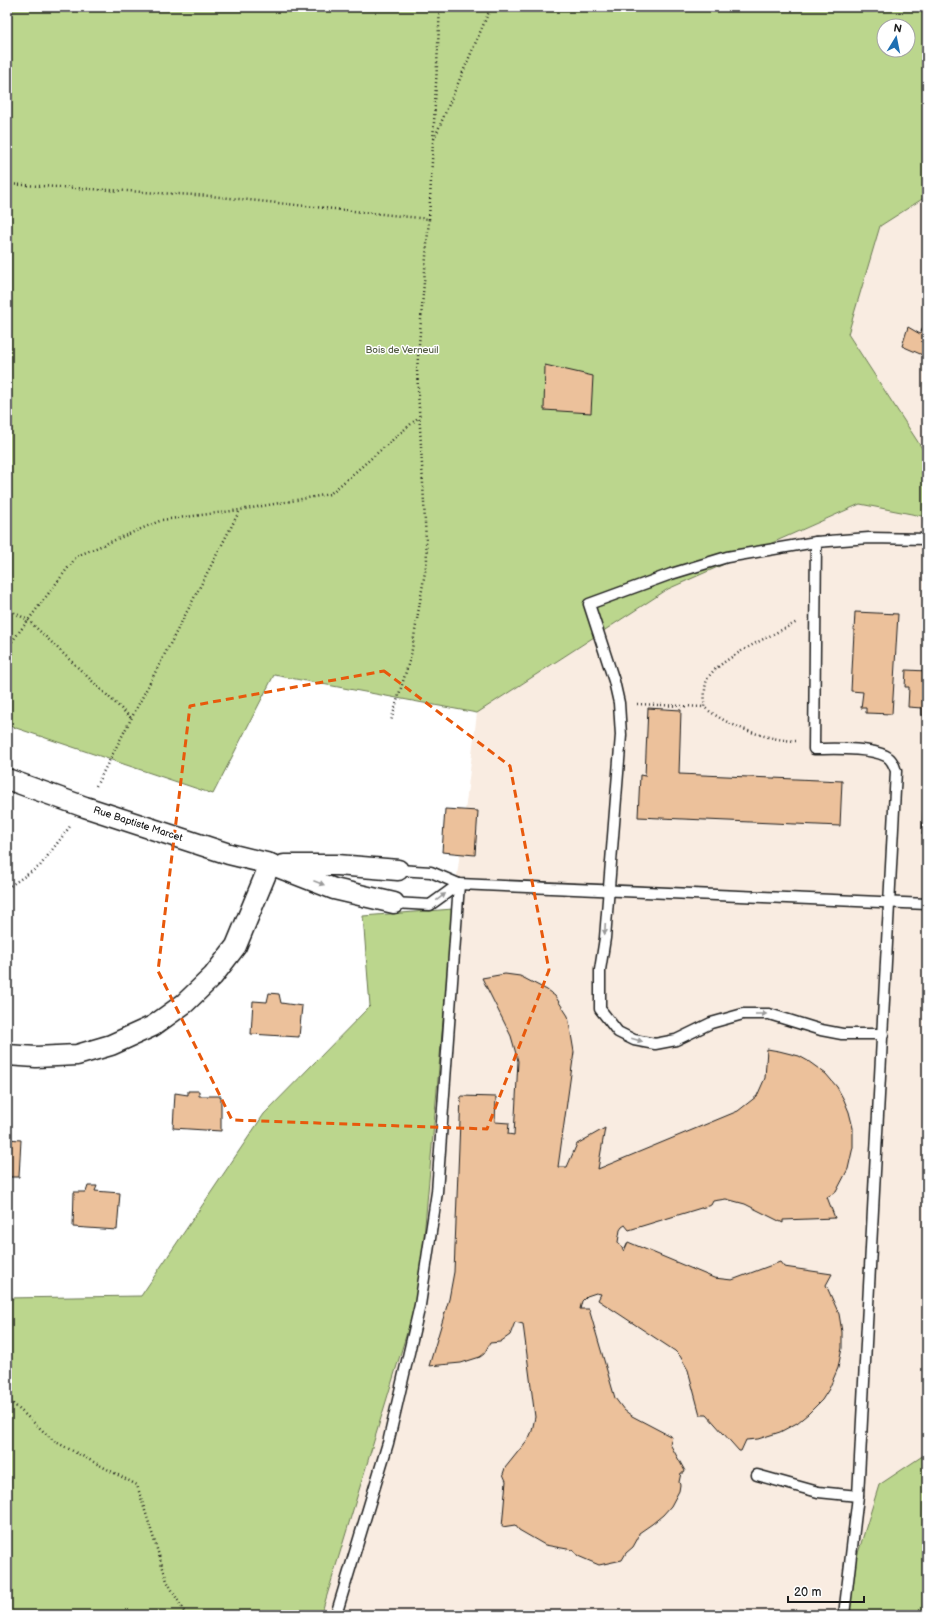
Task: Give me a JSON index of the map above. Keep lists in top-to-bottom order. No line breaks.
{"streets":{"street":["Rue Baptiste Marcet"]},"parks":["Bois de Verneuil"],"scale_bar":"20 m","north":"top"}
